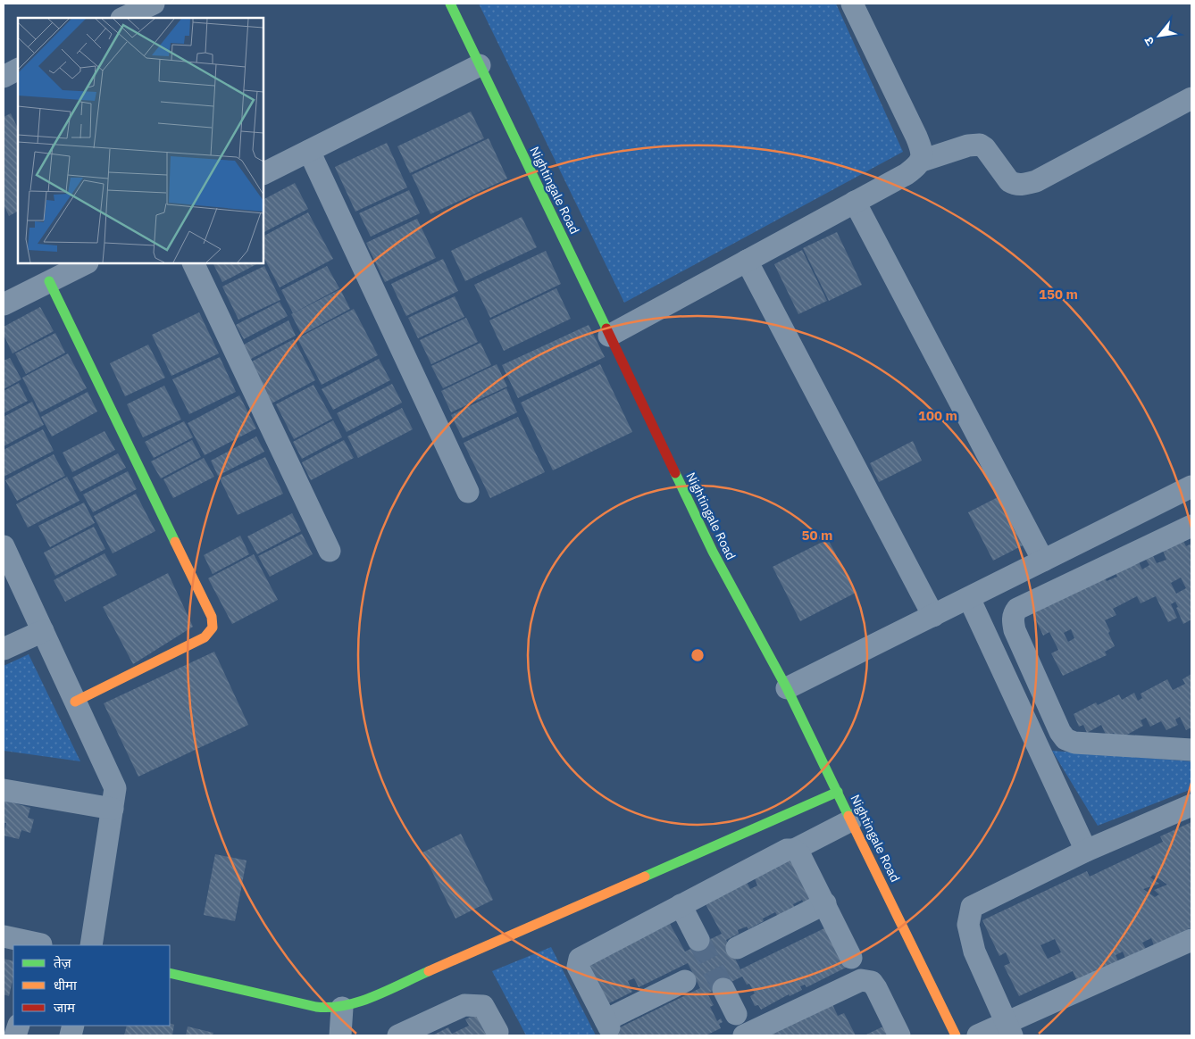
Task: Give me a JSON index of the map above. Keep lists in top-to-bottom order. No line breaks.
{"streets":{"street":["Nightingale Road"]},"legend":["तेज़","धीमा","जाम"],"north":"bottom left","rings":["150 m","100 m","50 m"]}
